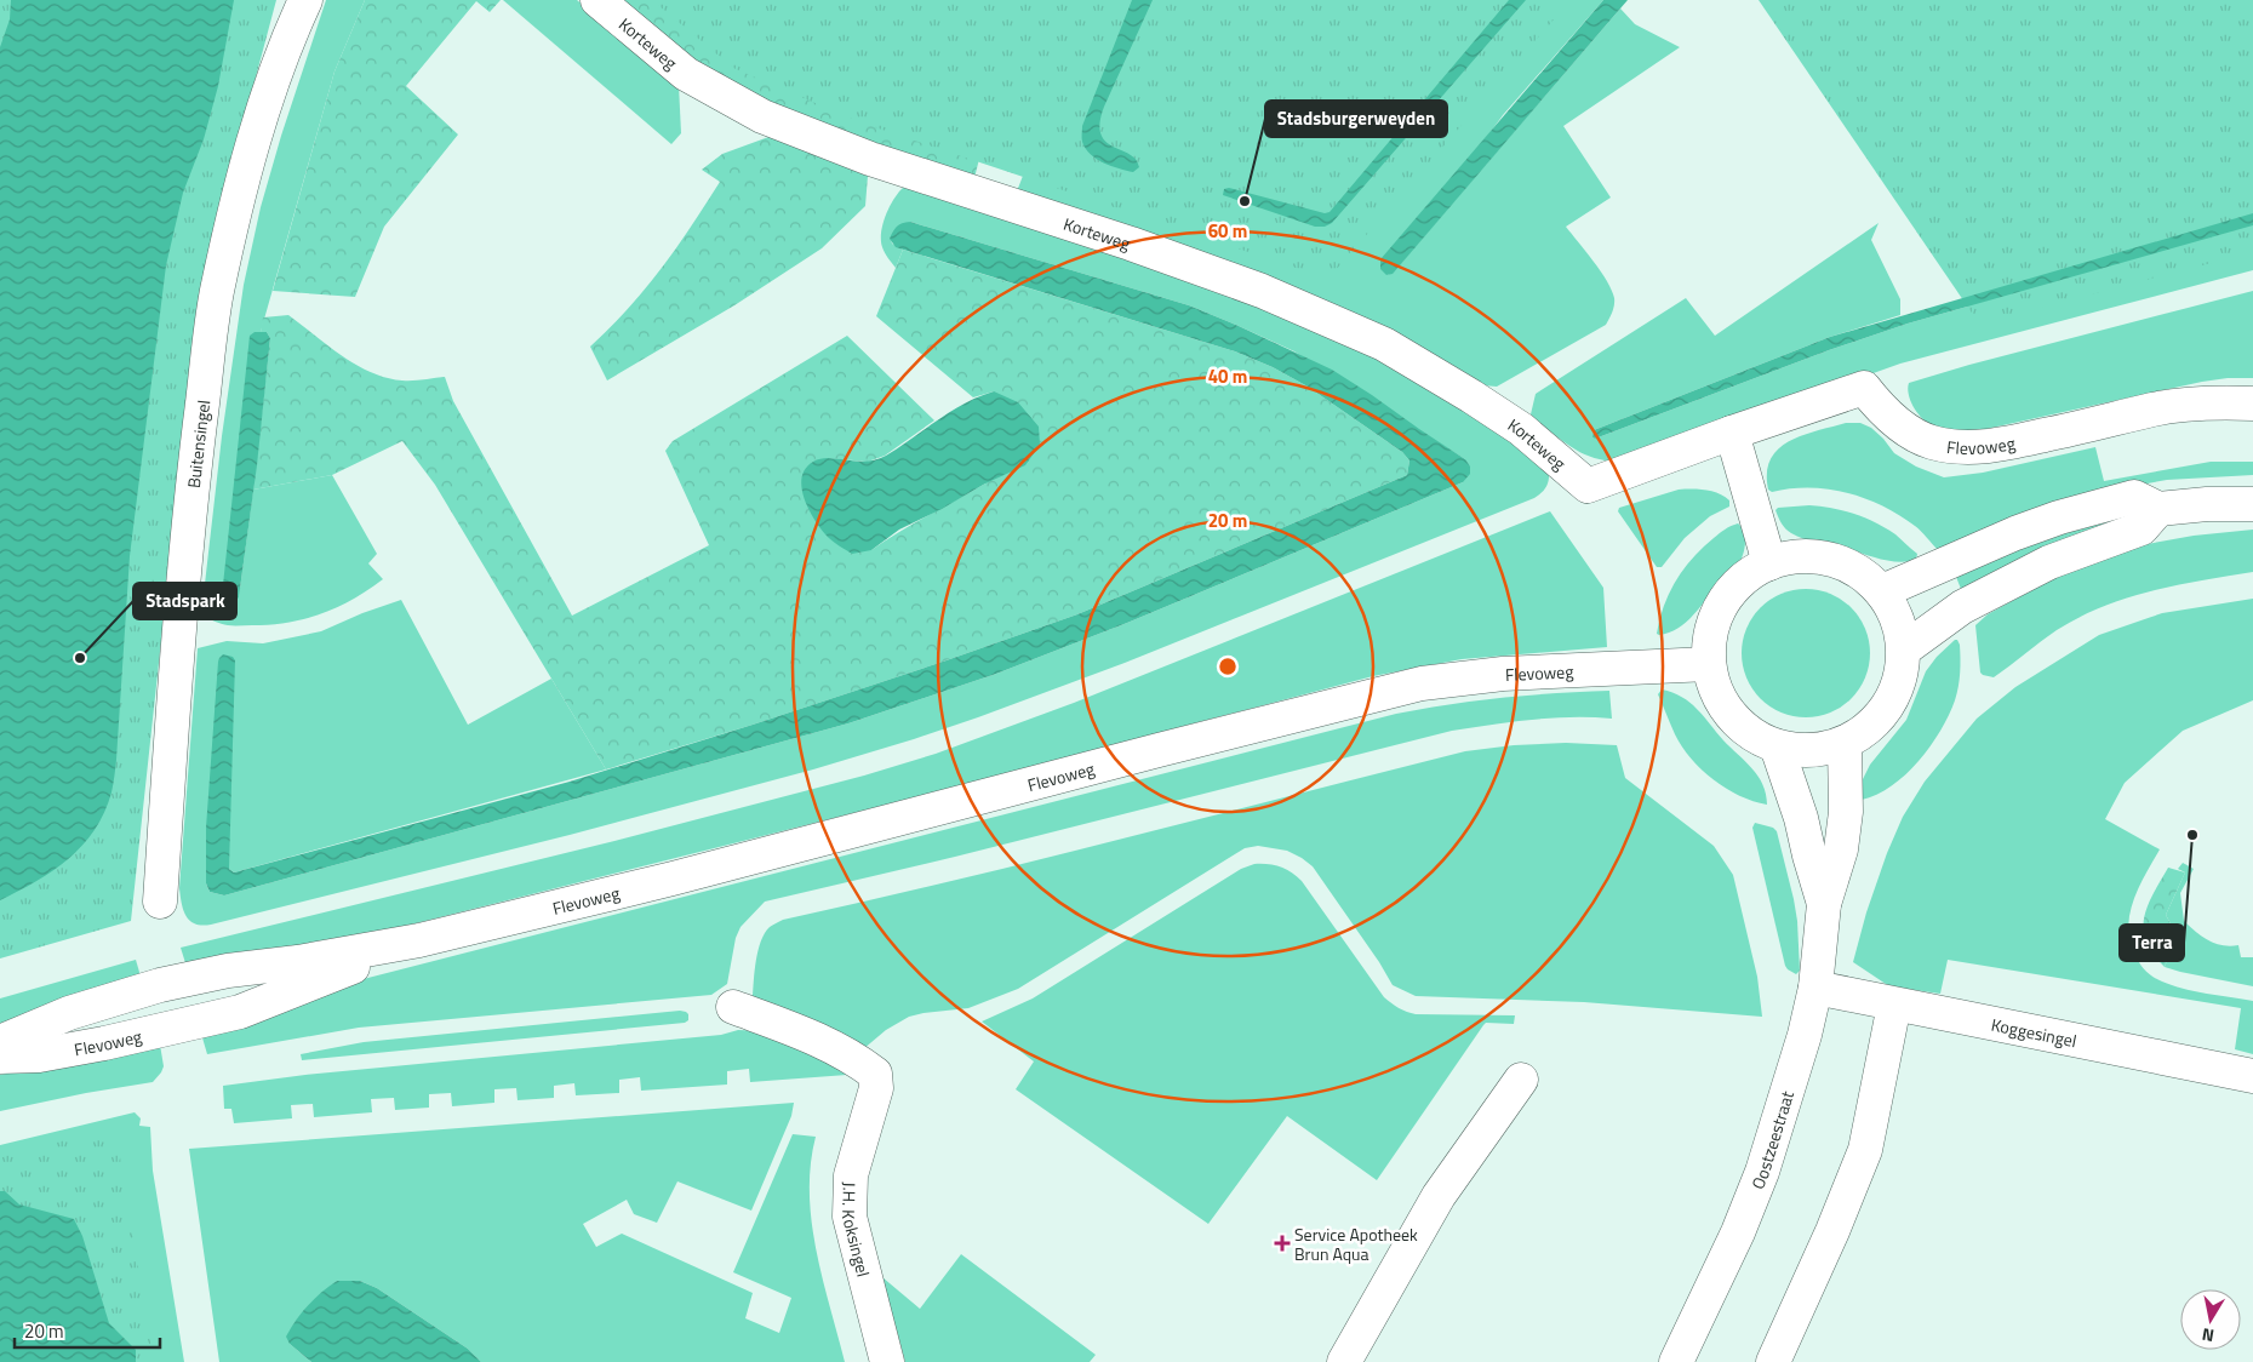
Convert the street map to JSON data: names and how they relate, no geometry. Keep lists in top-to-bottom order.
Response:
{
  "streets": {
    "street": [
      "Korteweg",
      "Flevoweg",
      "Buitensingel",
      "Koggesingel",
      "Oostzeestraat",
      "J.H. Koksingel"
    ]
  },
  "crossings": [
    ["Korteweg", "Flevoweg"],
    ["Flevoweg", "Oostzeestraat"],
    ["Koggesingel", "Oostzeestraat"]
  ],
  "places": {
    "other": ["Stadsburgerweyden", "Stadspark", "Terra"],
    "health": ["Service Apotheek Brun Aqua"]
  },
  "scale_bar": "20 m",
  "north": "bottom",
  "rings": ["60 m", "40 m", "20 m"]
}
